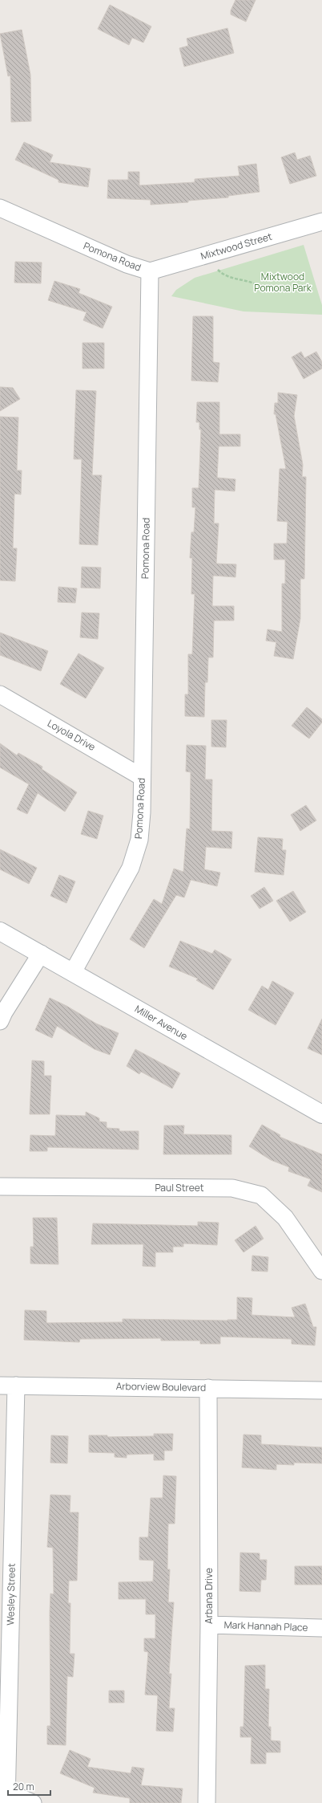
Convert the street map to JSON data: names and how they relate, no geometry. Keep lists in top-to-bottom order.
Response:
{
  "streets": {
    "main road": ["Miller Avenue"],
    "street": [
      "Mixtwood Street",
      "Pomona Road",
      "Loyola Drive",
      "Paul Street",
      "Arborview Boulevard",
      "Wesley Street",
      "Arbana Drive",
      "Mark Hannah Place"
    ]
  },
  "crossings": [
    ["Mixtwood Street", "Pomona Road"],
    ["Pomona Road", "Loyola Drive"],
    ["Pomona Road", "Miller Avenue"],
    ["Arborview Boulevard", "Wesley Street"],
    ["Arborview Boulevard", "Arbana Drive"],
    ["Arbana Drive", "Mark Hannah Place"]
  ],
  "parks": ["Mixtwood Pomona Park"],
  "scale_bar": "20 m"
}
